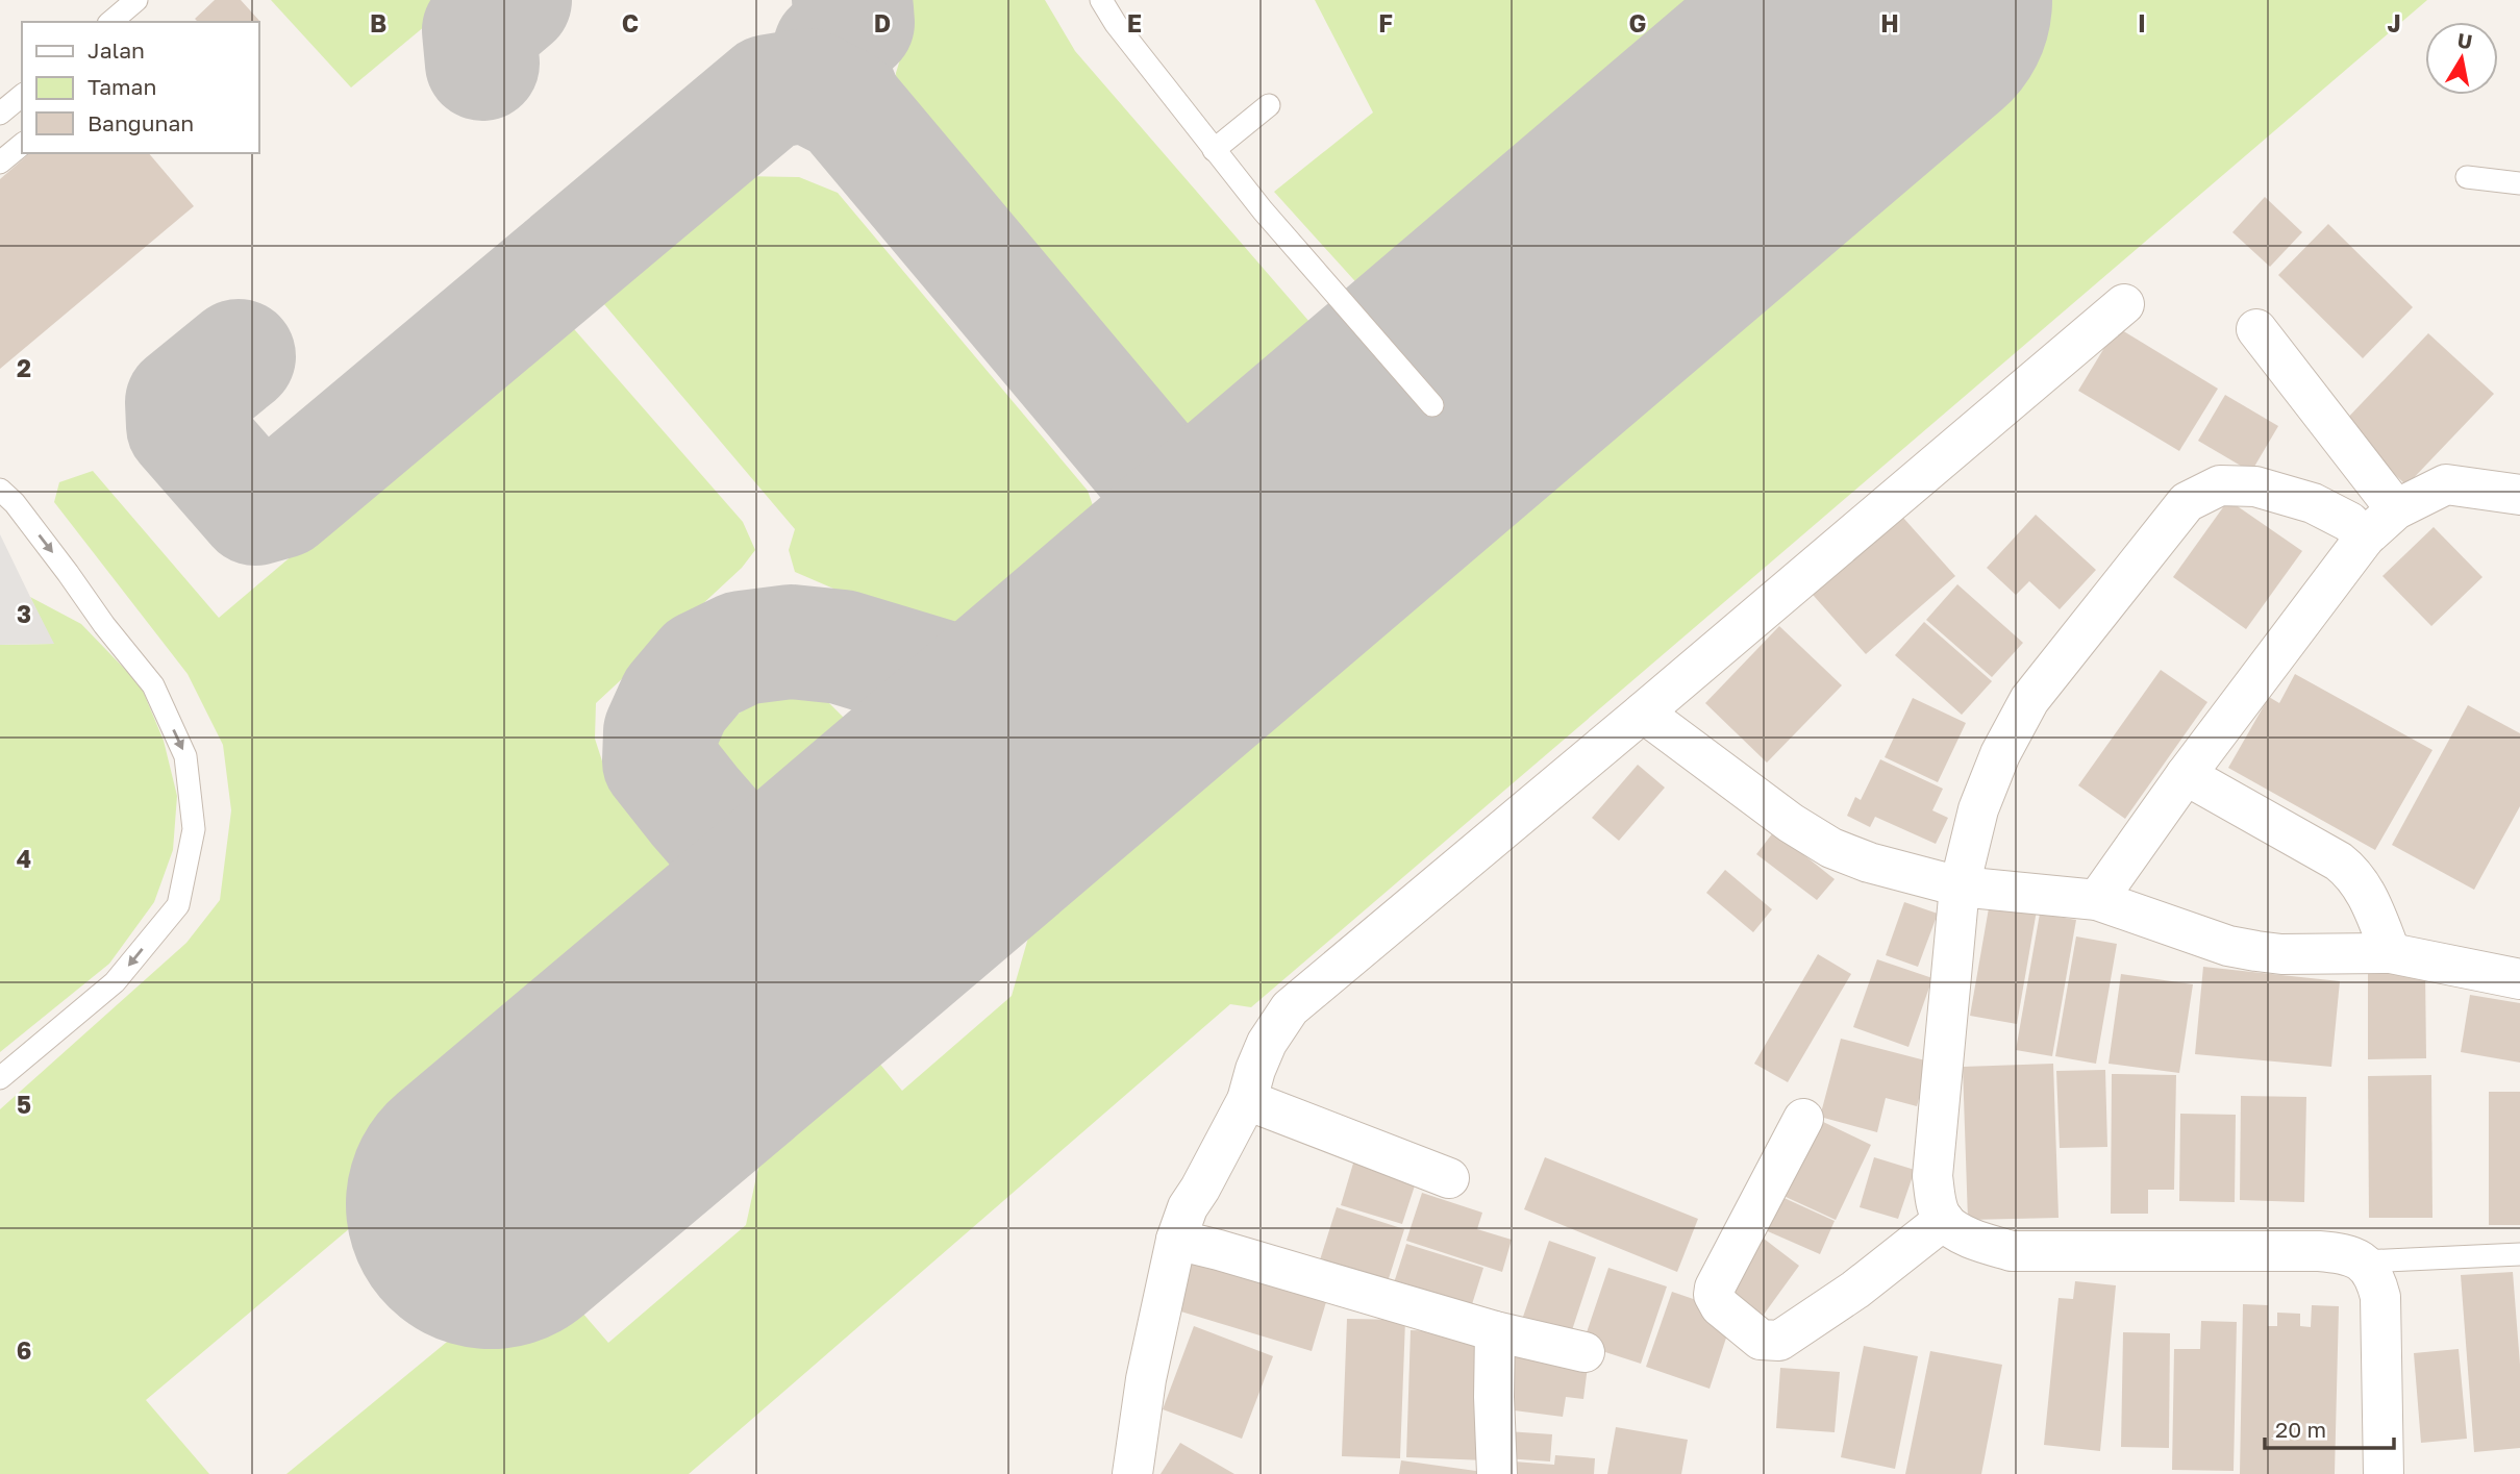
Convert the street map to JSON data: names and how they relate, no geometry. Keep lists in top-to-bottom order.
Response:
{
  "legend": ["Jalan", "Taman", "Bangunan"],
  "scale_bar": "20 m",
  "north": "top",
  "grid": {
    "columns": [
      "B",
      "C",
      "D",
      "E",
      "F",
      "G",
      "H",
      "I",
      "J"
    ],
    "rows": [
      "2",
      "3",
      "4",
      "5",
      "6"
    ]
  }
}
